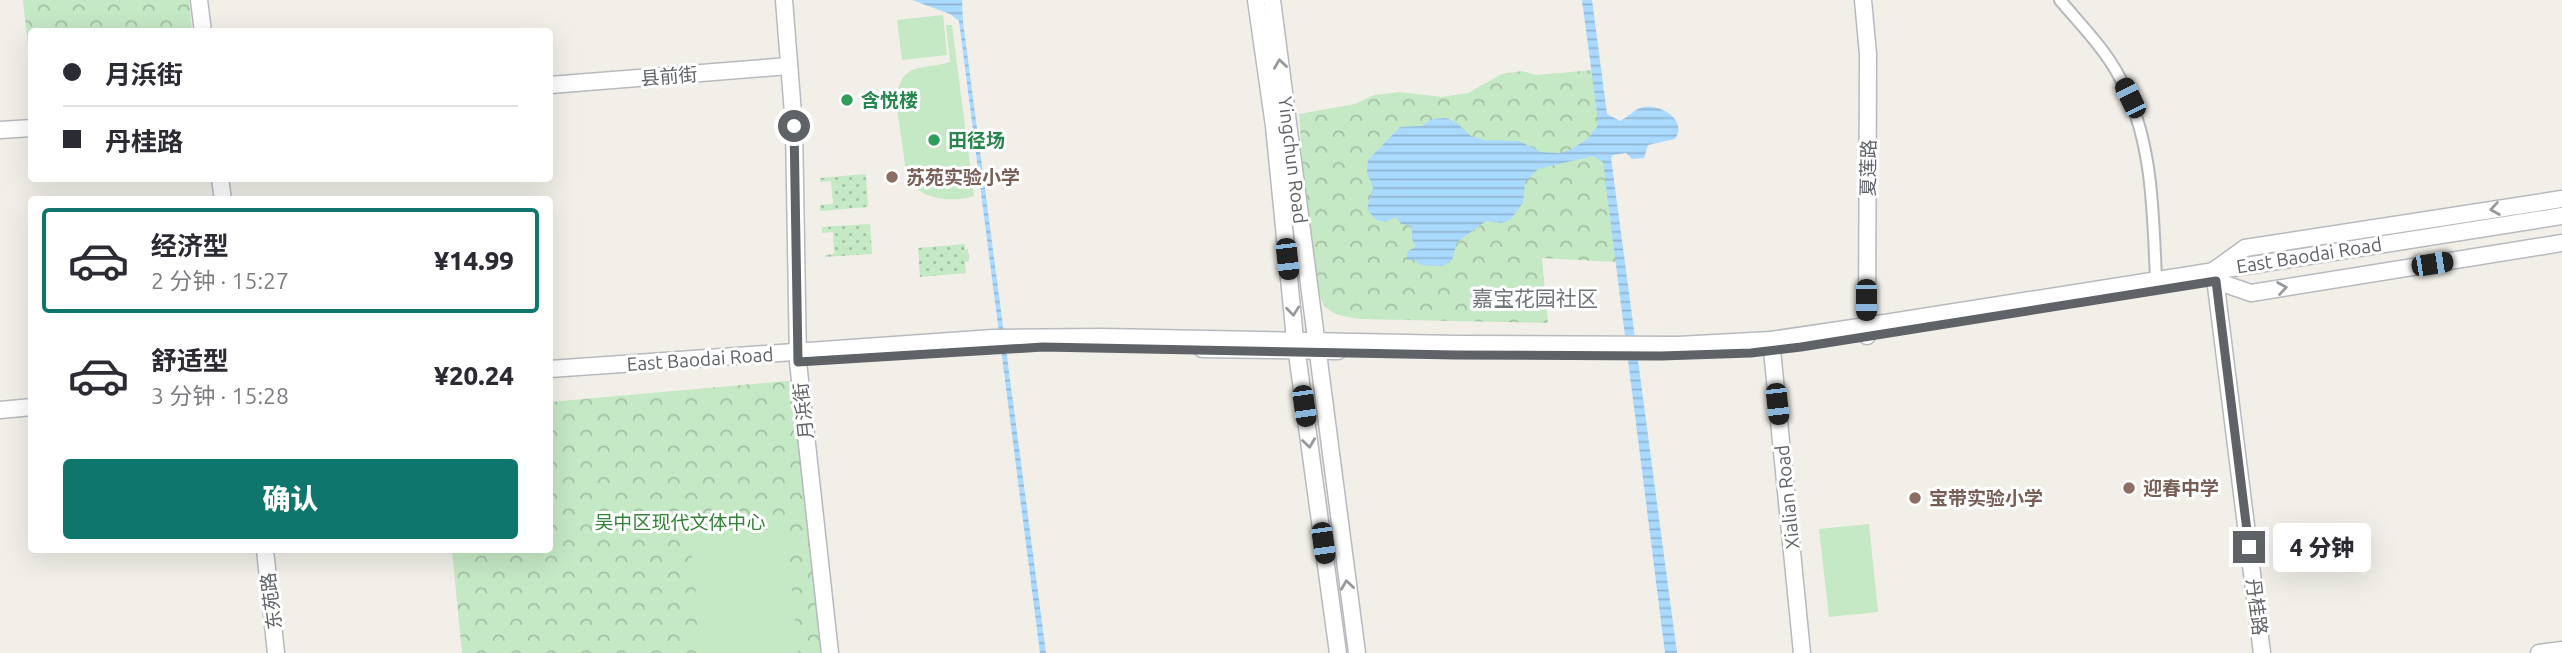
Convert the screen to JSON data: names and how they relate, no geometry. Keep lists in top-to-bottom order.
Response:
{
  "streets": {
    "main road": [
      "县前街",
      "Yingchun Road",
      "夏莲路",
      "East Baodai Road",
      "月浜街",
      "Xialian Road",
      "东苑路",
      "丹桂路"
    ]
  },
  "crossings": [
    ["县前街", "月浜街"],
    ["Yingchun Road", "East Baodai Road"],
    ["夏莲路", "East Baodai Road"],
    ["East Baodai Road", "月浜街"],
    ["East Baodai Road", "Xialian Road"],
    ["East Baodai Road", "丹桂路"]
  ],
  "districts": ["嘉宝花园社区"],
  "parks": ["吴中区现代文体中心"],
  "places": [
    "含悦楼",
    "田径场",
    "苏苑实验小学",
    "迎春中学",
    "宝带实验小学"
  ],
  "page": {
    "banner": ["月浜街", "丹桂路"],
    "list": [
      {
        "name": "经济型",
        "note": "2 分钟 · 15:27",
        "value": "¥14.99"
      },
      {
        "name": "舒适型",
        "note": "3 分钟 · 15:28",
        "value": "¥20.24"
      }
    ],
    "buttons": "确认",
    "bubble": "4 分钟"
  }
}
